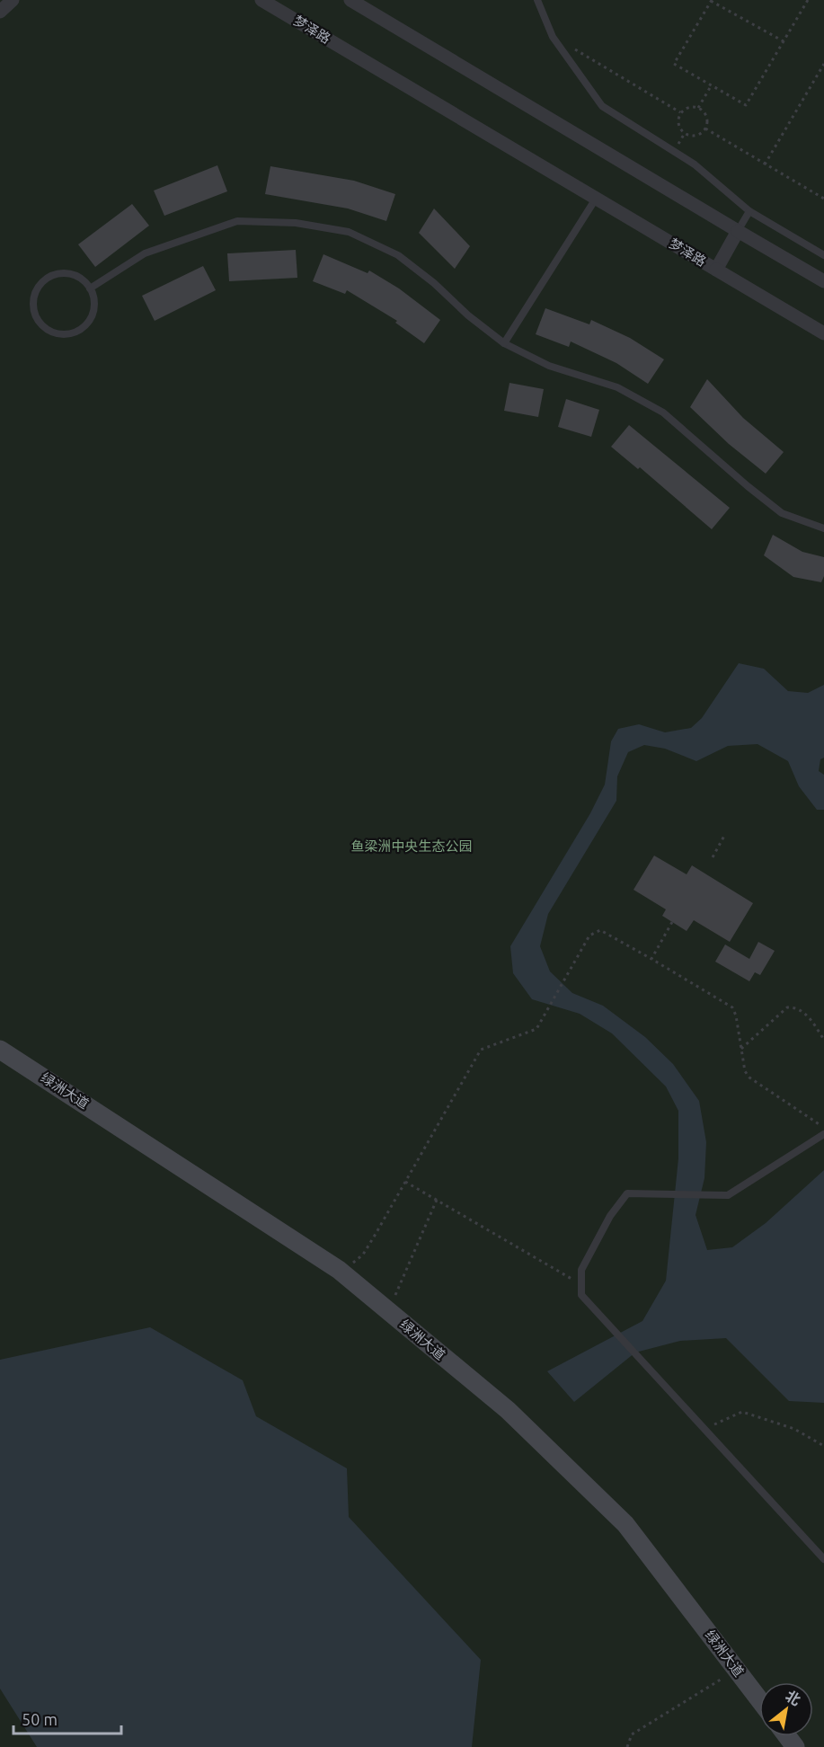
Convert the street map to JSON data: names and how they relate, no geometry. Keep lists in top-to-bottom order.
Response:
{
  "streets": {
    "main road": ["绿洲大道"],
    "street": ["梦泽路"]
  },
  "parks": ["鱼梁洲中央生态公园"],
  "scale_bar": "50 m",
  "north": "top right"
}
